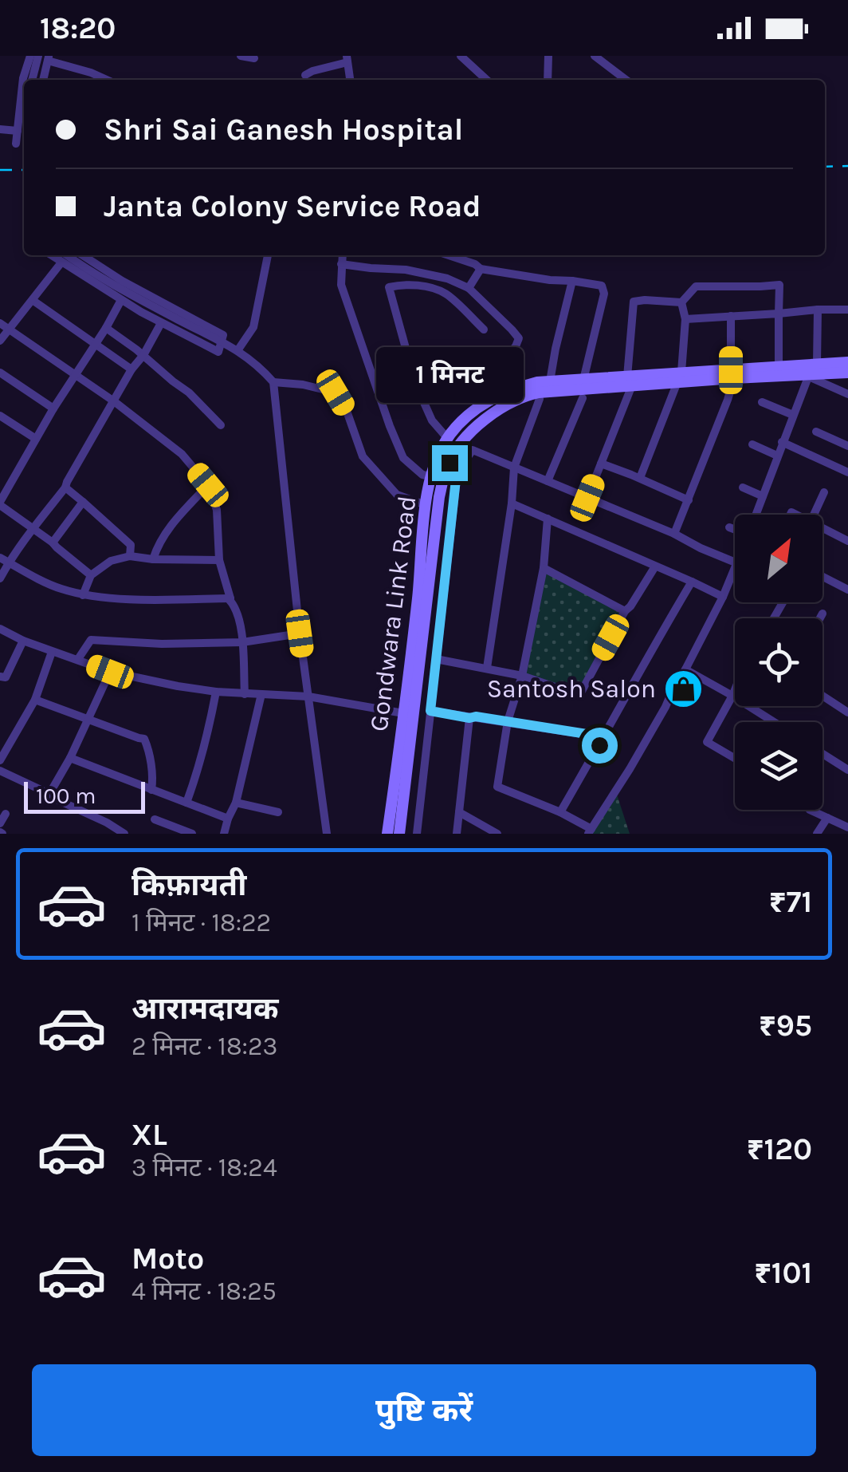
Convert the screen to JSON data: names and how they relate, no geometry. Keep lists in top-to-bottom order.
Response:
{
  "streets": {
    "street": ["Gondwara Link Road"]
  },
  "places": {
    "shop": ["Santosh Salon"]
  },
  "scale_bar": "100 m",
  "north": "top right",
  "page": {
    "status": "18:20",
    "banner": ["Shri Sai Ganesh Hospital", "Janta Colony Service Road"],
    "bubble": "1 मिनट",
    "scale": "100 m",
    "list": [
      {
        "name": "किफ़ायती",
        "note": "1 मिनट · 18:22",
        "value": "₹71"
      },
      {
        "name": "आरामदायक",
        "note": "2 मिनट · 18:23",
        "value": "₹95"
      },
      {
        "name": "XL",
        "note": "3 मिनट · 18:24",
        "value": "₹120"
      },
      {
        "name": "Moto",
        "note": "4 मिनट · 18:25",
        "value": "₹101"
      }
    ],
    "buttons": "पुष्टि करें"
  }
}
